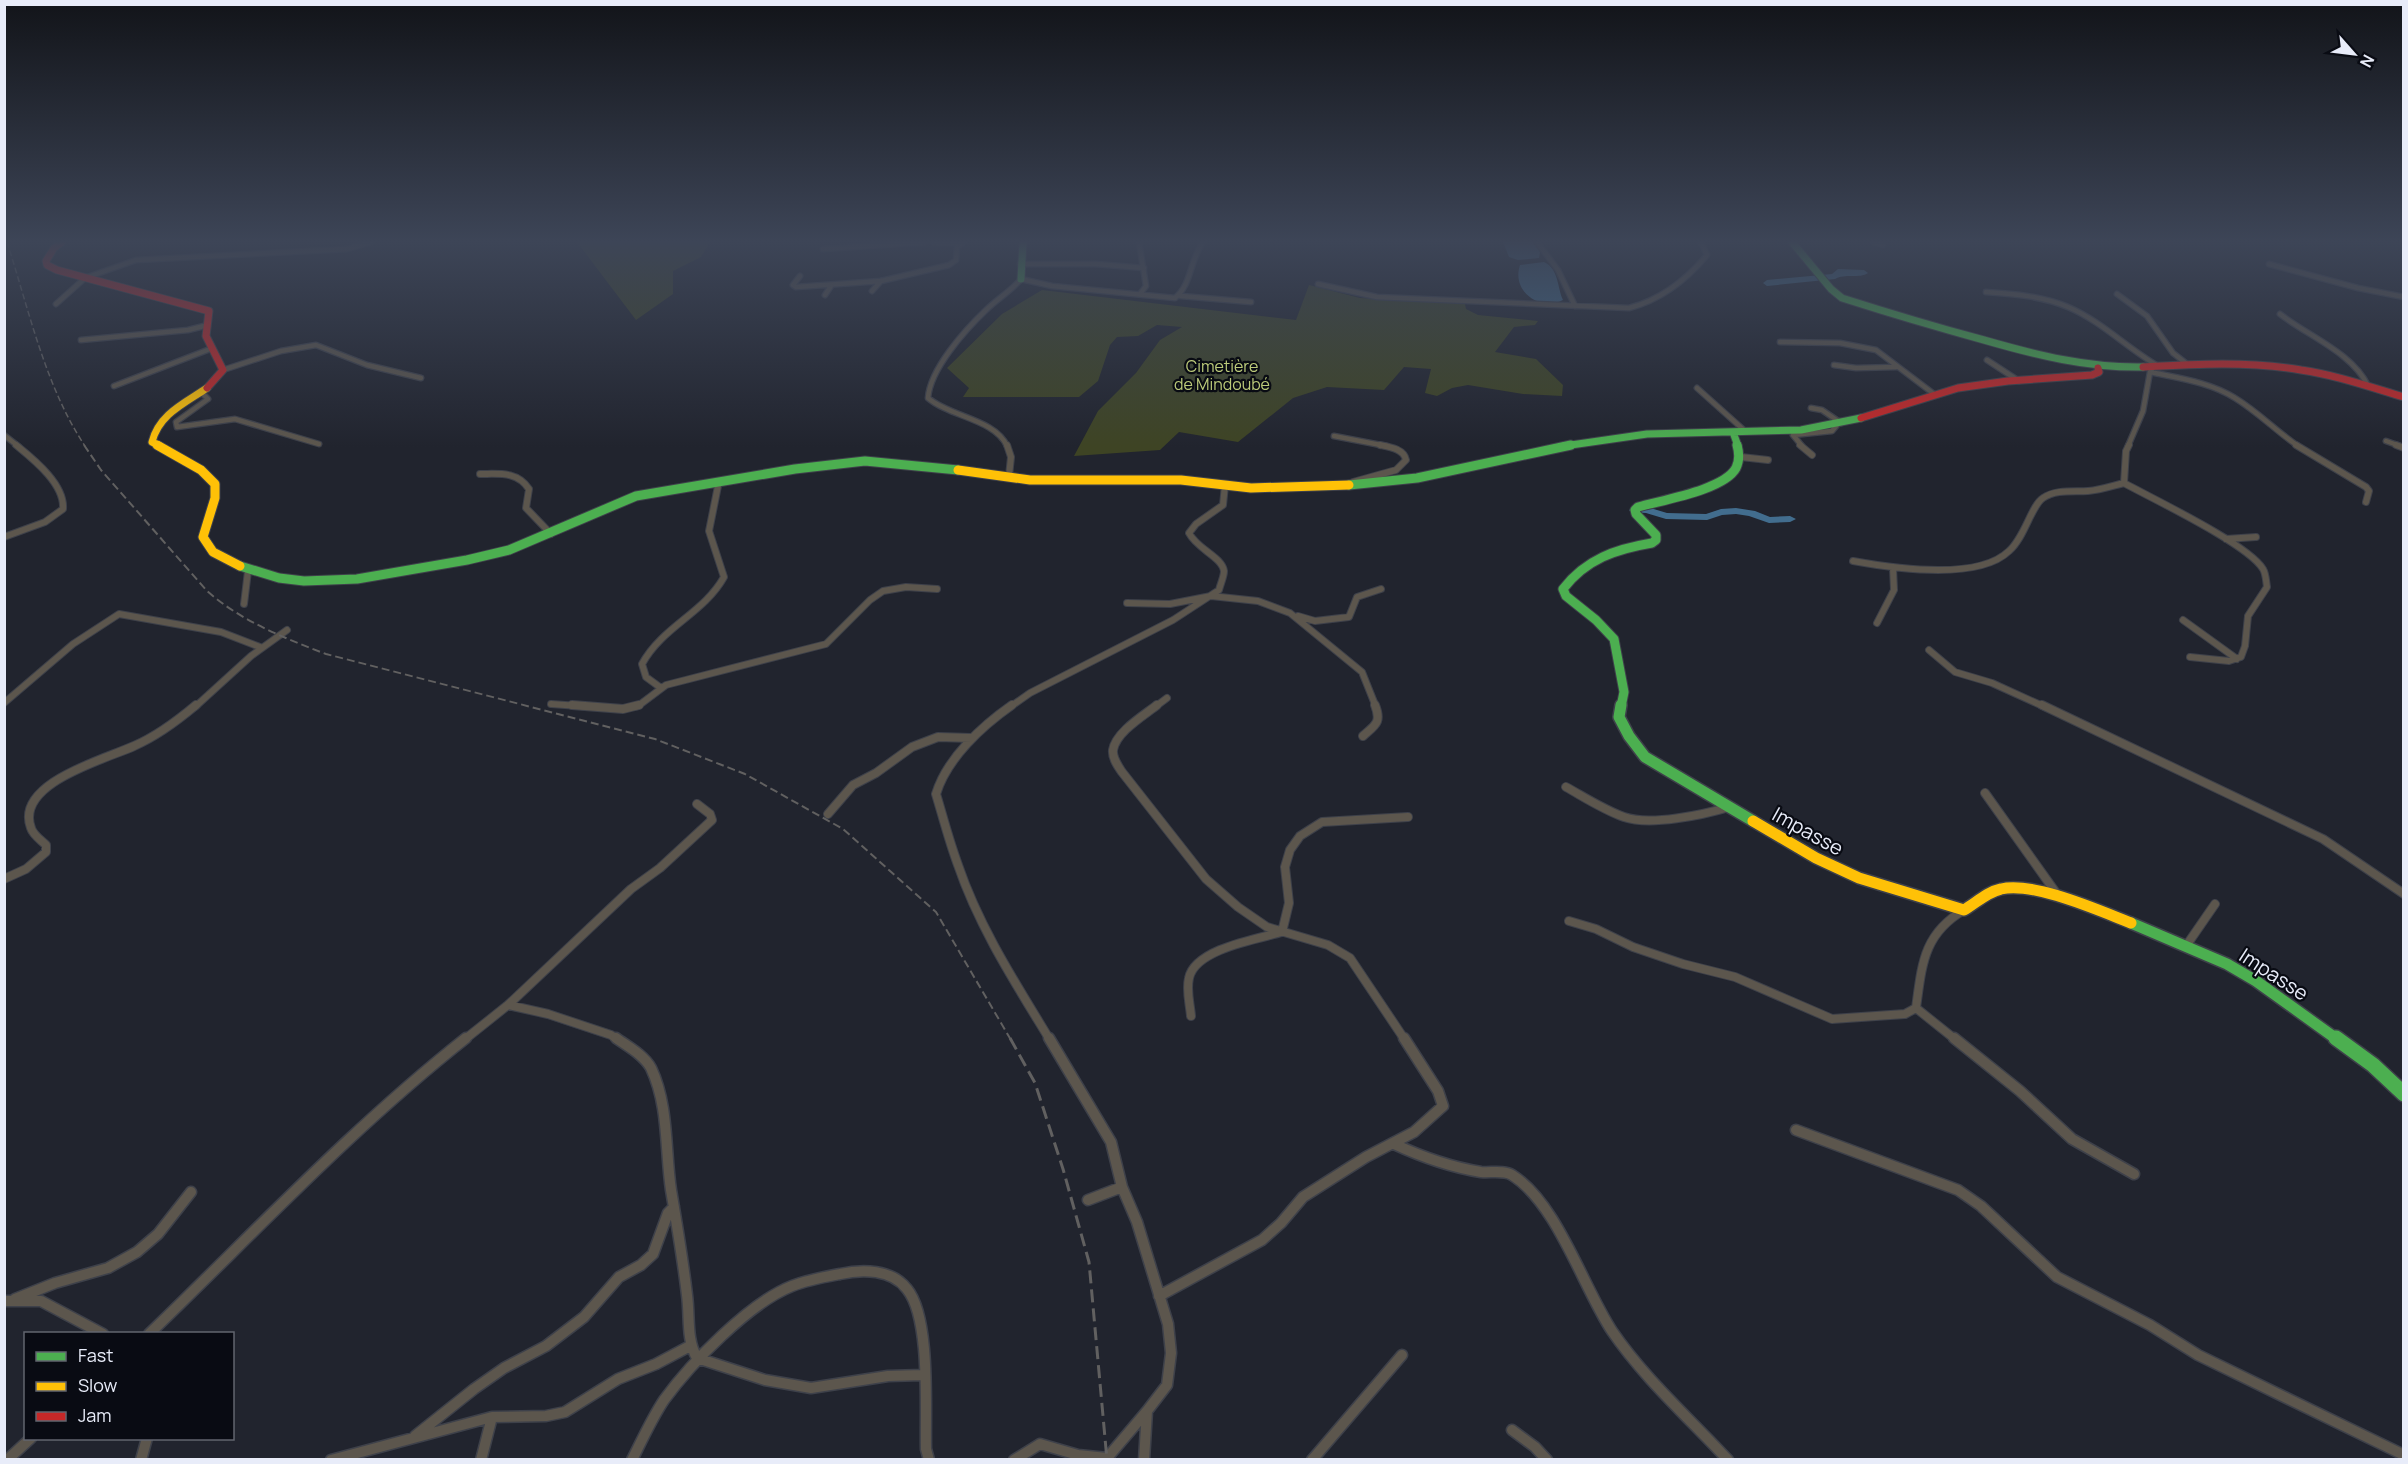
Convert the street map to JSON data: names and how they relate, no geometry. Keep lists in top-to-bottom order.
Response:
{
  "streets": {
    "street": ["Impasse"]
  },
  "parks": ["Cimetière de Mindoubé"],
  "legend": ["Fast", "Slow", "Jam"],
  "north": "bottom right"
}
